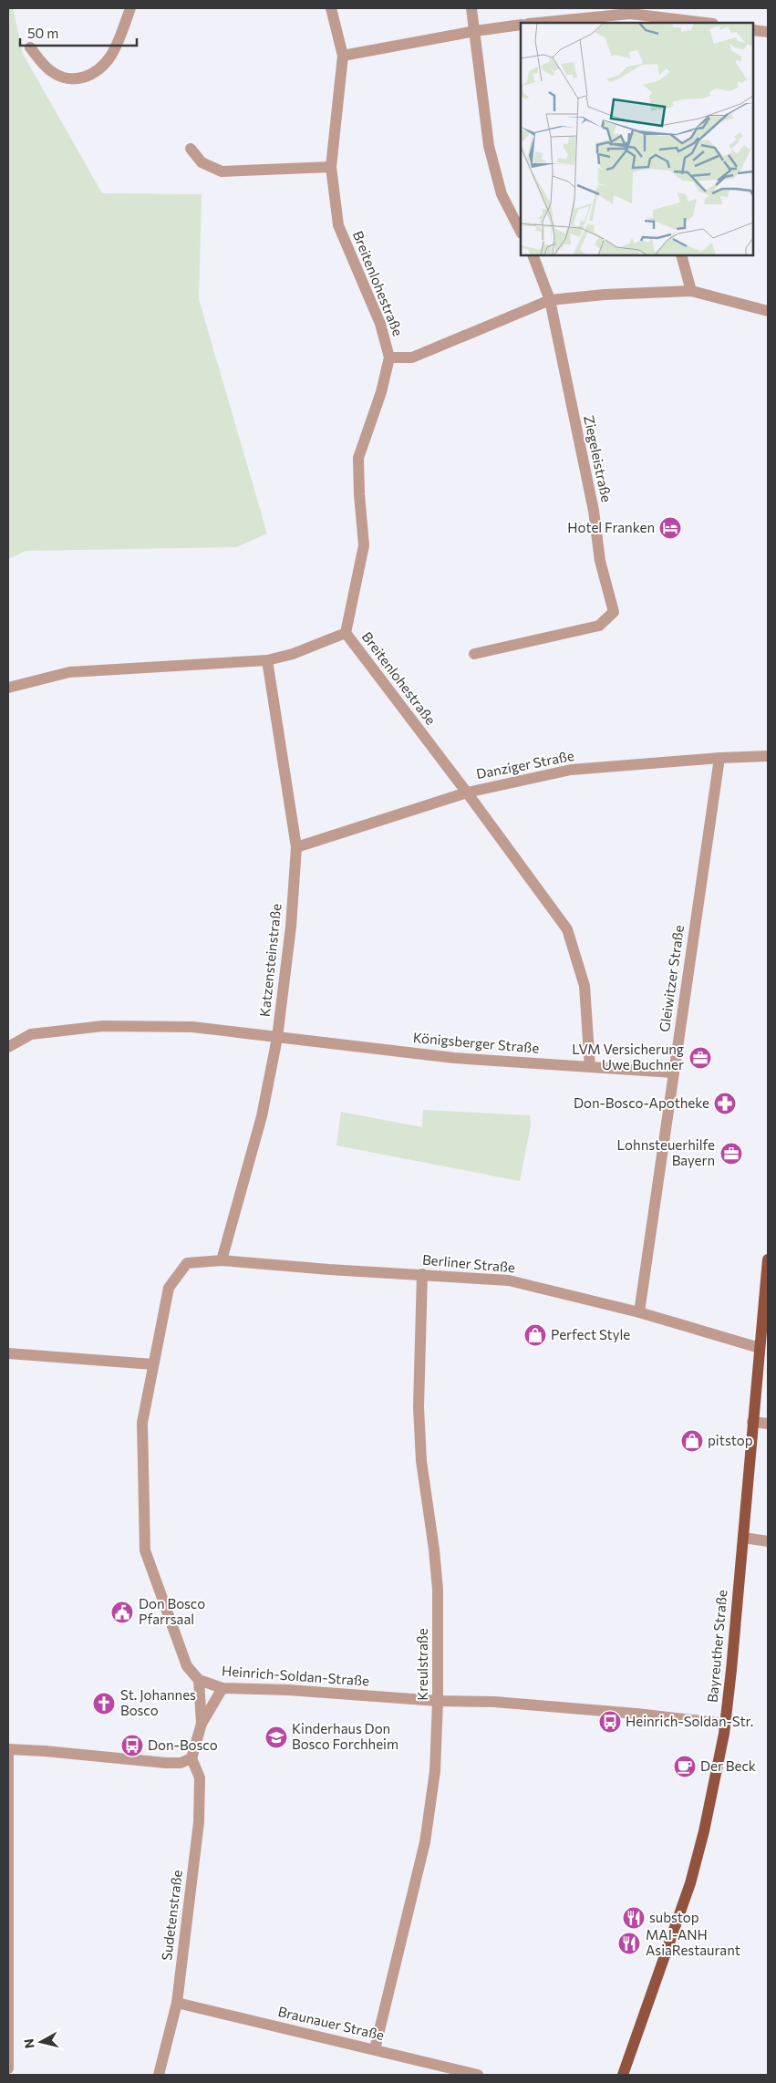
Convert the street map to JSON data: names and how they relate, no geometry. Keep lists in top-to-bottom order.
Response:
{
  "streets": {
    "main road": ["Bayreuther Straße"],
    "street": [
      "Breitenlohestraße",
      "Ziegeleistraße",
      "Danziger Straße",
      "Katzensteinstraße",
      "Gleiwitzer Straße",
      "Königsberger Straße",
      "Berliner Straße",
      "Kreulstraße",
      "Heinrich-Soldan-Straße",
      "Sudetenstraße",
      "Braunauer Straße"
    ]
  },
  "crossings": [
    ["Breitenlohestraße", "Danziger Straße"],
    ["Breitenlohestraße", "Königsberger Straße"],
    ["Danziger Straße", "Katzensteinstraße"],
    ["Danziger Straße", "Gleiwitzer Straße"],
    ["Katzensteinstraße", "Königsberger Straße"],
    ["Katzensteinstraße", "Berliner Straße"],
    ["Gleiwitzer Straße", "Königsberger Straße"],
    ["Gleiwitzer Straße", "Berliner Straße"],
    ["Berliner Straße", "Bayreuther Straße"],
    ["Berliner Straße", "Kreulstraße"],
    ["Bayreuther Straße", "Heinrich-Soldan-Straße"],
    ["Kreulstraße", "Heinrich-Soldan-Straße"],
    ["Kreulstraße", "Braunauer Straße"],
    ["Sudetenstraße", "Braunauer Straße"]
  ],
  "places": {
    "hotel": ["Hotel Franken"],
    "office": ["LVM Versicherung Uwe Buchner", "Lohnsteuerhilfe Bayern"],
    "pharmacy": ["Don-Bosco-Apotheke"],
    "shop": ["Perfect Style", "pitstop"],
    "public building": ["Don Bosco Pfarrsaal"],
    "church": ["St. Johannes Bosco"],
    "bus stop": ["Heinrich-Soldan-Str.", "Don-Bosco"],
    "school or university": ["Kinderhaus Don Bosco Forchheim"],
    "cafe": ["Der Beck"],
    "restaurant": ["substop", "MAI-ANH AsiaRestaurant"]
  },
  "scale_bar": "50 m",
  "north": "left"
}
